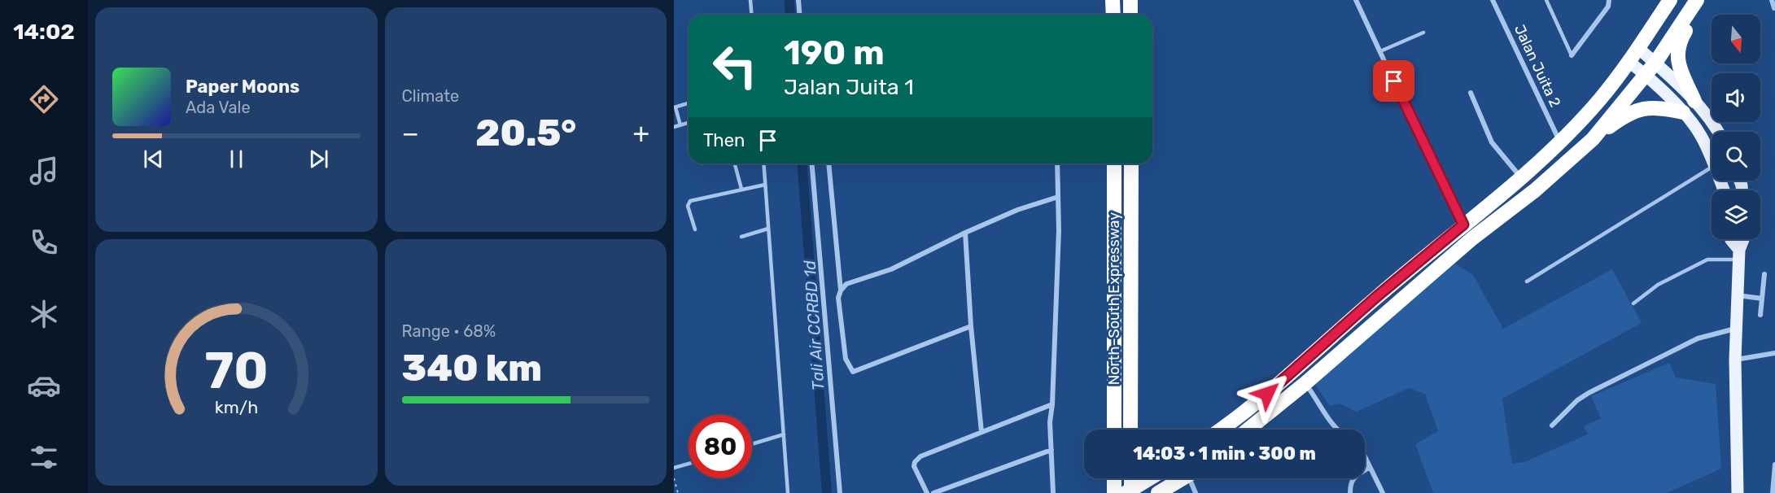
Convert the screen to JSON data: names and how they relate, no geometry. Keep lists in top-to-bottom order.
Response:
{
  "streets": {
    "highway": ["North–South Expressway"],
    "street": ["Jalan Juita 2"]
  },
  "water": ["Tali Air CCRBD 1d"],
  "north": "bottom",
  "page": {
    "tabs": "14:02",
    "tile": [
      "Climate",
      ["Range · 68%", "340 km"]
    ],
    "turn": ["190 m", "Jalan Juita 1"],
    "song": ["Paper Moons", "Ada Vale"],
    "heat": ["−", "20.5°", "+"],
    "then": "Then",
    "limit": "80",
    "trip": "14:03 · 1 min · 300 m",
    "gauge": ["70", "km/h"]
  }
}
